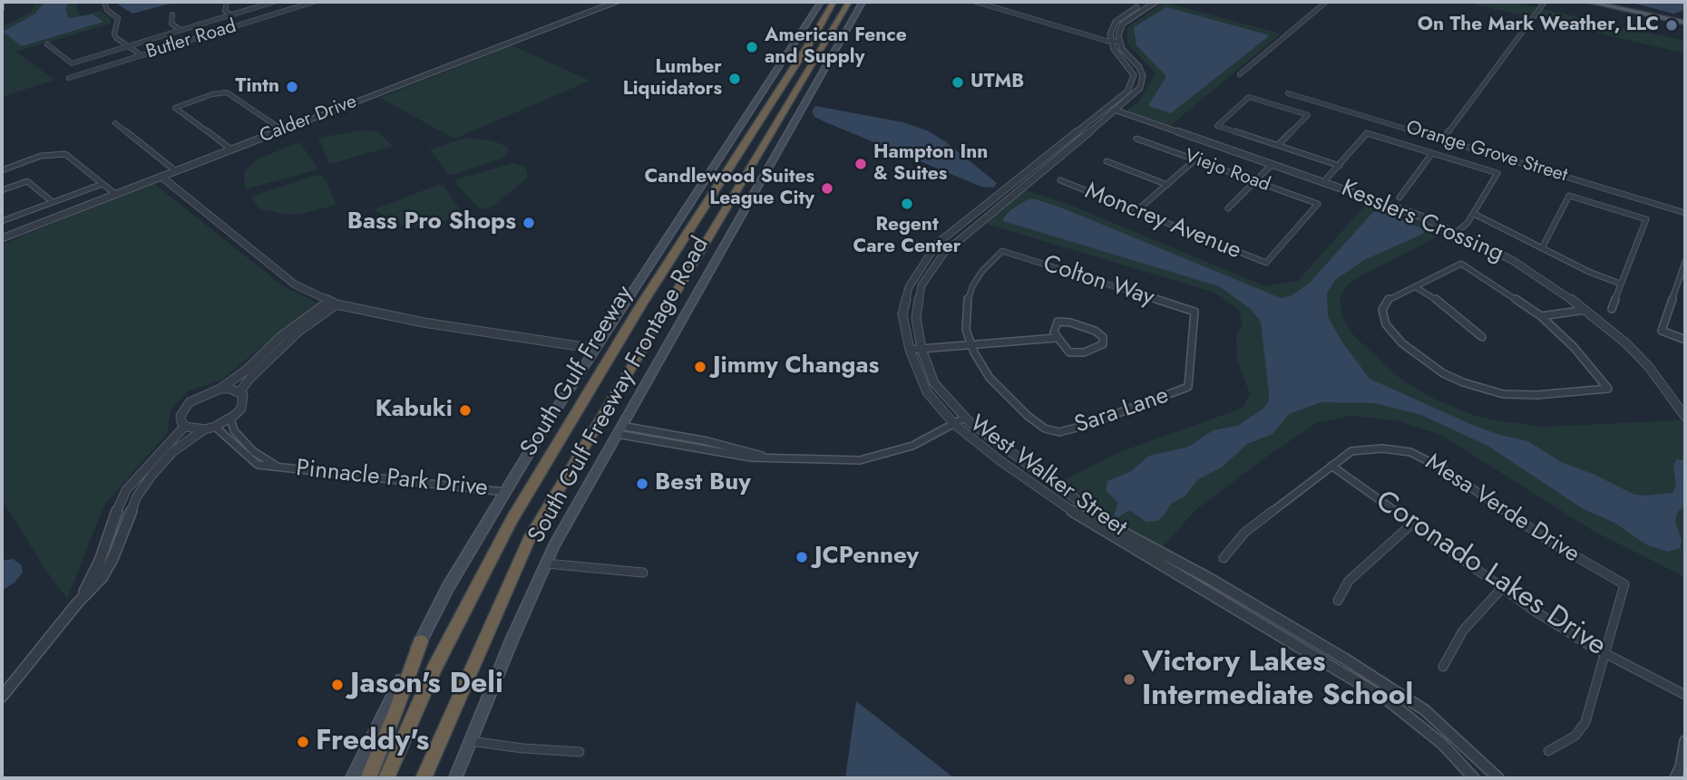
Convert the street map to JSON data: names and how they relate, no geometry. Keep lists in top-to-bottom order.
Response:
{
  "streets": {
    "highway": ["South Gulf Freeway"],
    "main road": ["South Gulf Freeway Frontage Road"],
    "street": [
      "Butler Road",
      "Calder Drive",
      "Orange Grove Street",
      "Viejo Road",
      "Moncrey Avenue",
      "Kesslers Crossing",
      "Colton Way",
      "Sara Lane",
      "West Walker Street",
      "Pinnacle Park Drive",
      "Mesa Verde Drive",
      "Coronado Lakes Drive"
    ]
  },
  "crossings": [
    ["Viejo Road", "Moncrey Avenue"],
    ["Kesslers Crossing", "West Walker Street"],
    ["Colton Way", "Sara Lane"],
    ["South Gulf Freeway Frontage Road", "Pinnacle Park Drive"],
    ["Mesa Verde Drive", "Coronado Lakes Drive"]
  ],
  "places": [
    "On The Mark Weather, LLC",
    "American Fence and Supply",
    "Lumber Liquidators",
    "UTMB",
    "Tintn",
    "Hampton Inn & Suites",
    "Candlewood Suites League City",
    "Regent Care Center",
    "Bass Pro Shops",
    "Jimmy Changas",
    "Kabuki",
    "Best Buy",
    "JCPenney",
    "Victory Lakes Intermediate School",
    "Jason's Deli",
    "Freddy's"
  ]
}
